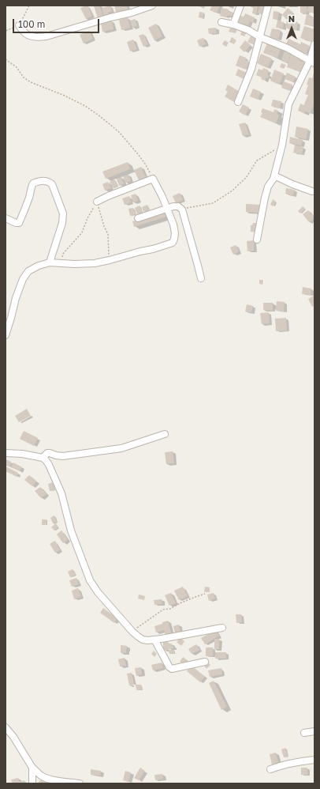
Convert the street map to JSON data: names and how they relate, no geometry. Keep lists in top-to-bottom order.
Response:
{
  "scale_bar": "100 m",
  "north": "top"
}
